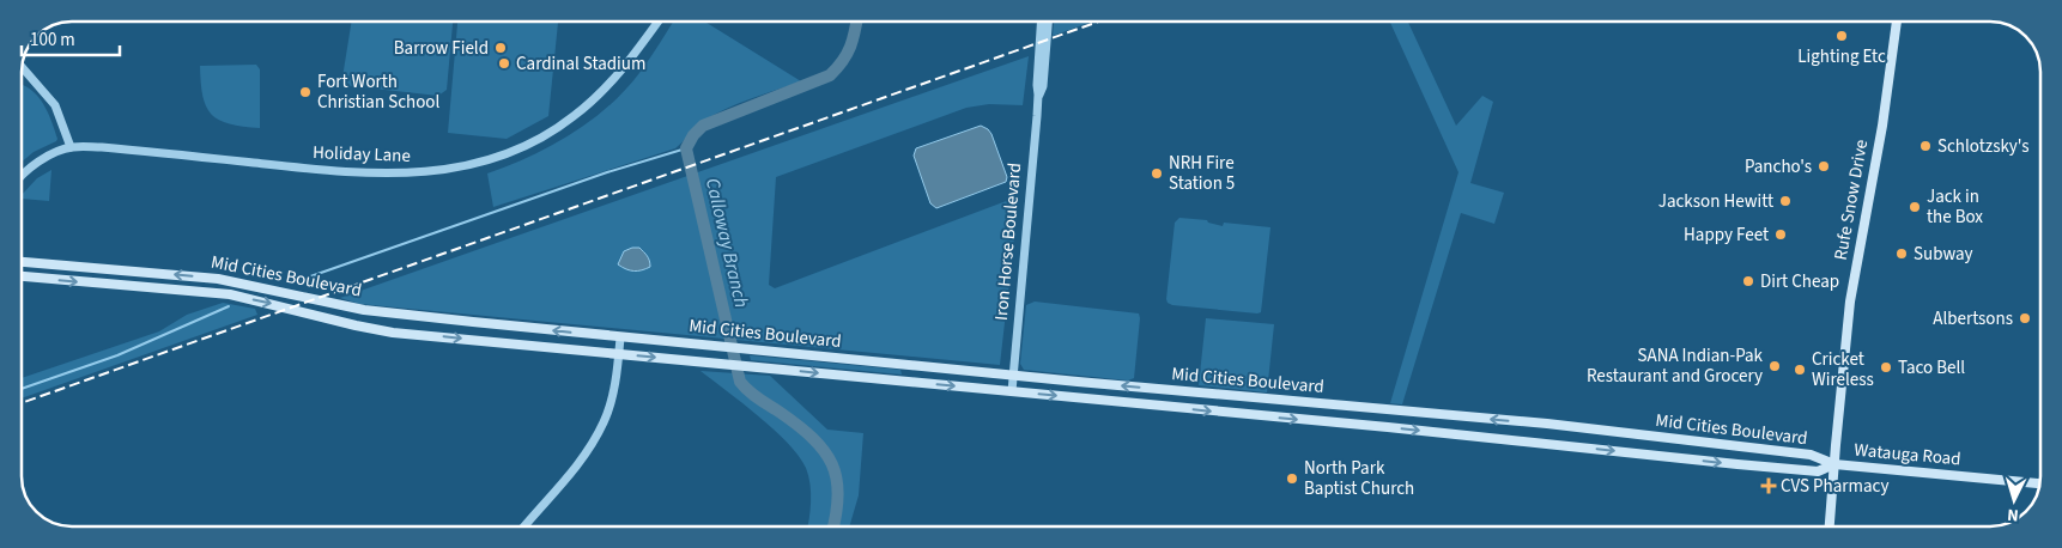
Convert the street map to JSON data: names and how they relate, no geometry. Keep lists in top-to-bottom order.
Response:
{
  "streets": {
    "main road": ["Rufe Snow Drive", "Mid Cities Boulevard", "Watauga Road"],
    "street": ["Holiday Lane", "Iron Horse Boulevard"]
  },
  "crossings": [
    ["Rufe Snow Drive", "Mid Cities Boulevard"],
    ["Rufe Snow Drive", "Watauga Road"],
    ["Iron Horse Boulevard", "Mid Cities Boulevard"],
    ["Mid Cities Boulevard", "Watauga Road"]
  ],
  "water": ["Calloway Branch"],
  "places": {
    "other": [
      "Lighting Etc",
      "Barrow Field",
      "Cardinal Stadium",
      "Fort Worth Christian School",
      "Schlotzsky's",
      "Pancho's",
      "NRH Fire Station 5",
      "Jackson Hewitt",
      "Jack in the Box",
      "Happy Feet",
      "Subway",
      "Dirt Cheap",
      "Albertsons",
      "SANA Indian-Pak Restaurant and Grocery",
      "Taco Bell",
      "Cricket Wireless",
      "North Park Baptist Church"
    ],
    "health": ["CVS Pharmacy"]
  },
  "scale_bar": "100 m",
  "north": "bottom"
}
